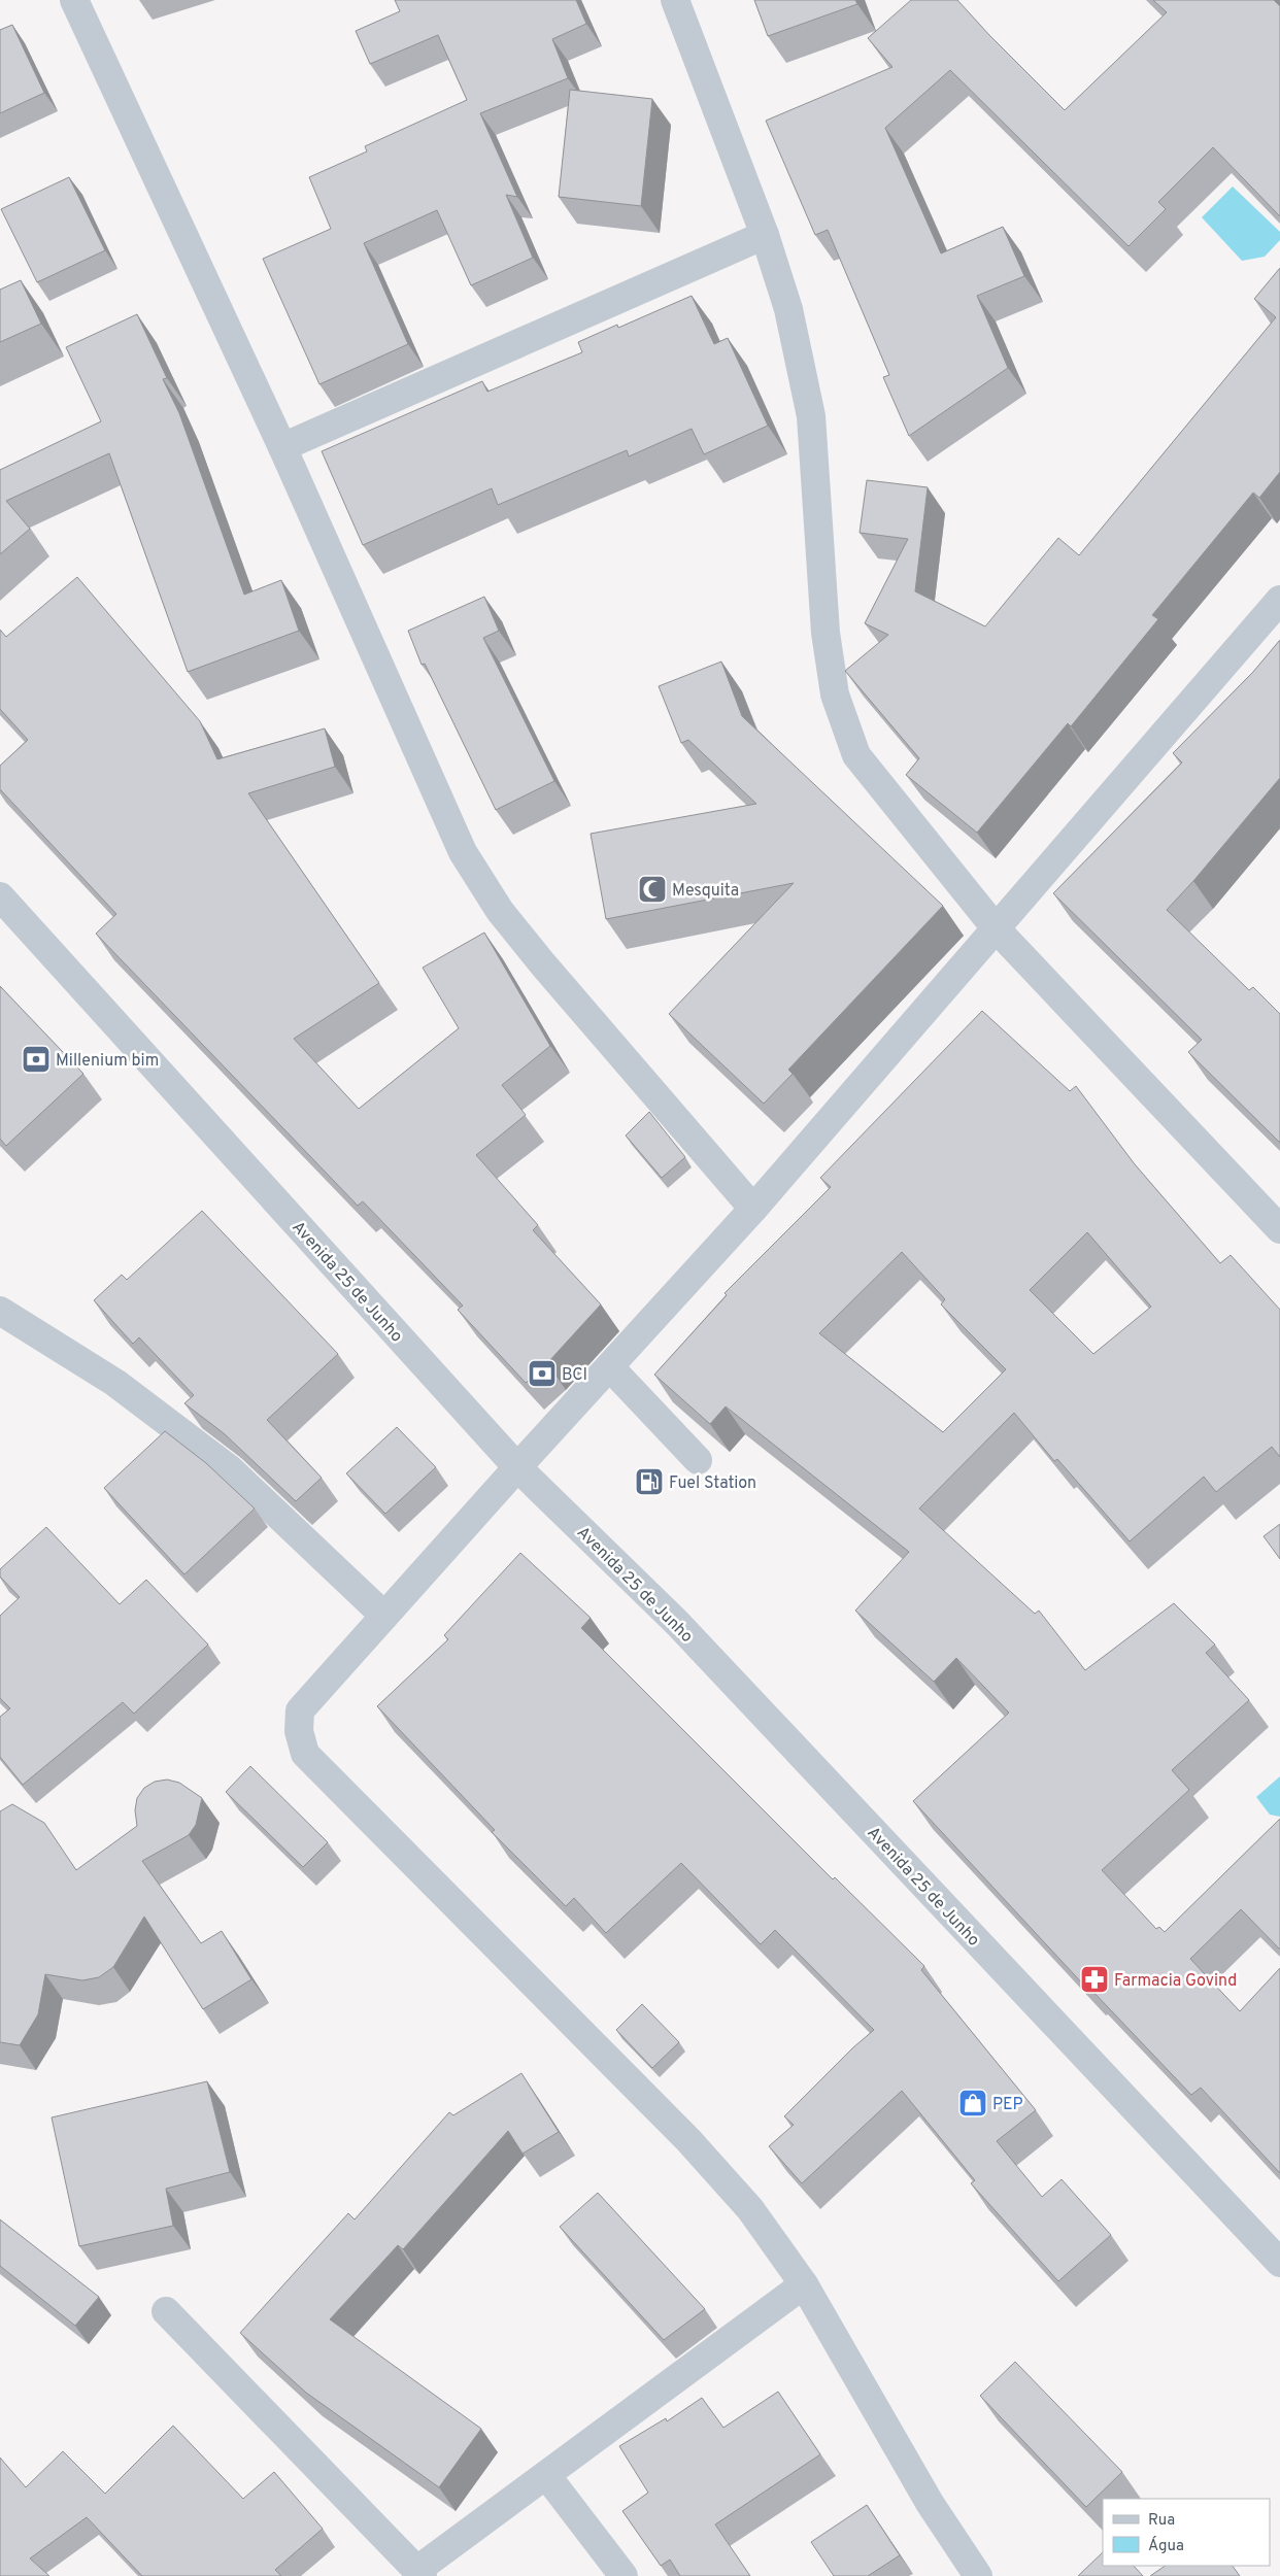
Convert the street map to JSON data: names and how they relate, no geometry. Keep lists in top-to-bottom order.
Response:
{
  "streets": {
    "street": ["Avenida 25 de Junho"]
  },
  "places": {
    "mosque": ["Mesquita"],
    "bank": ["Millenium bim", "BCI"],
    "fuel station": ["Fuel Station"],
    "pharmacy": ["Farmacia Govind"],
    "shop": ["PEP"]
  },
  "legend": ["Rua", "Água"]
}
